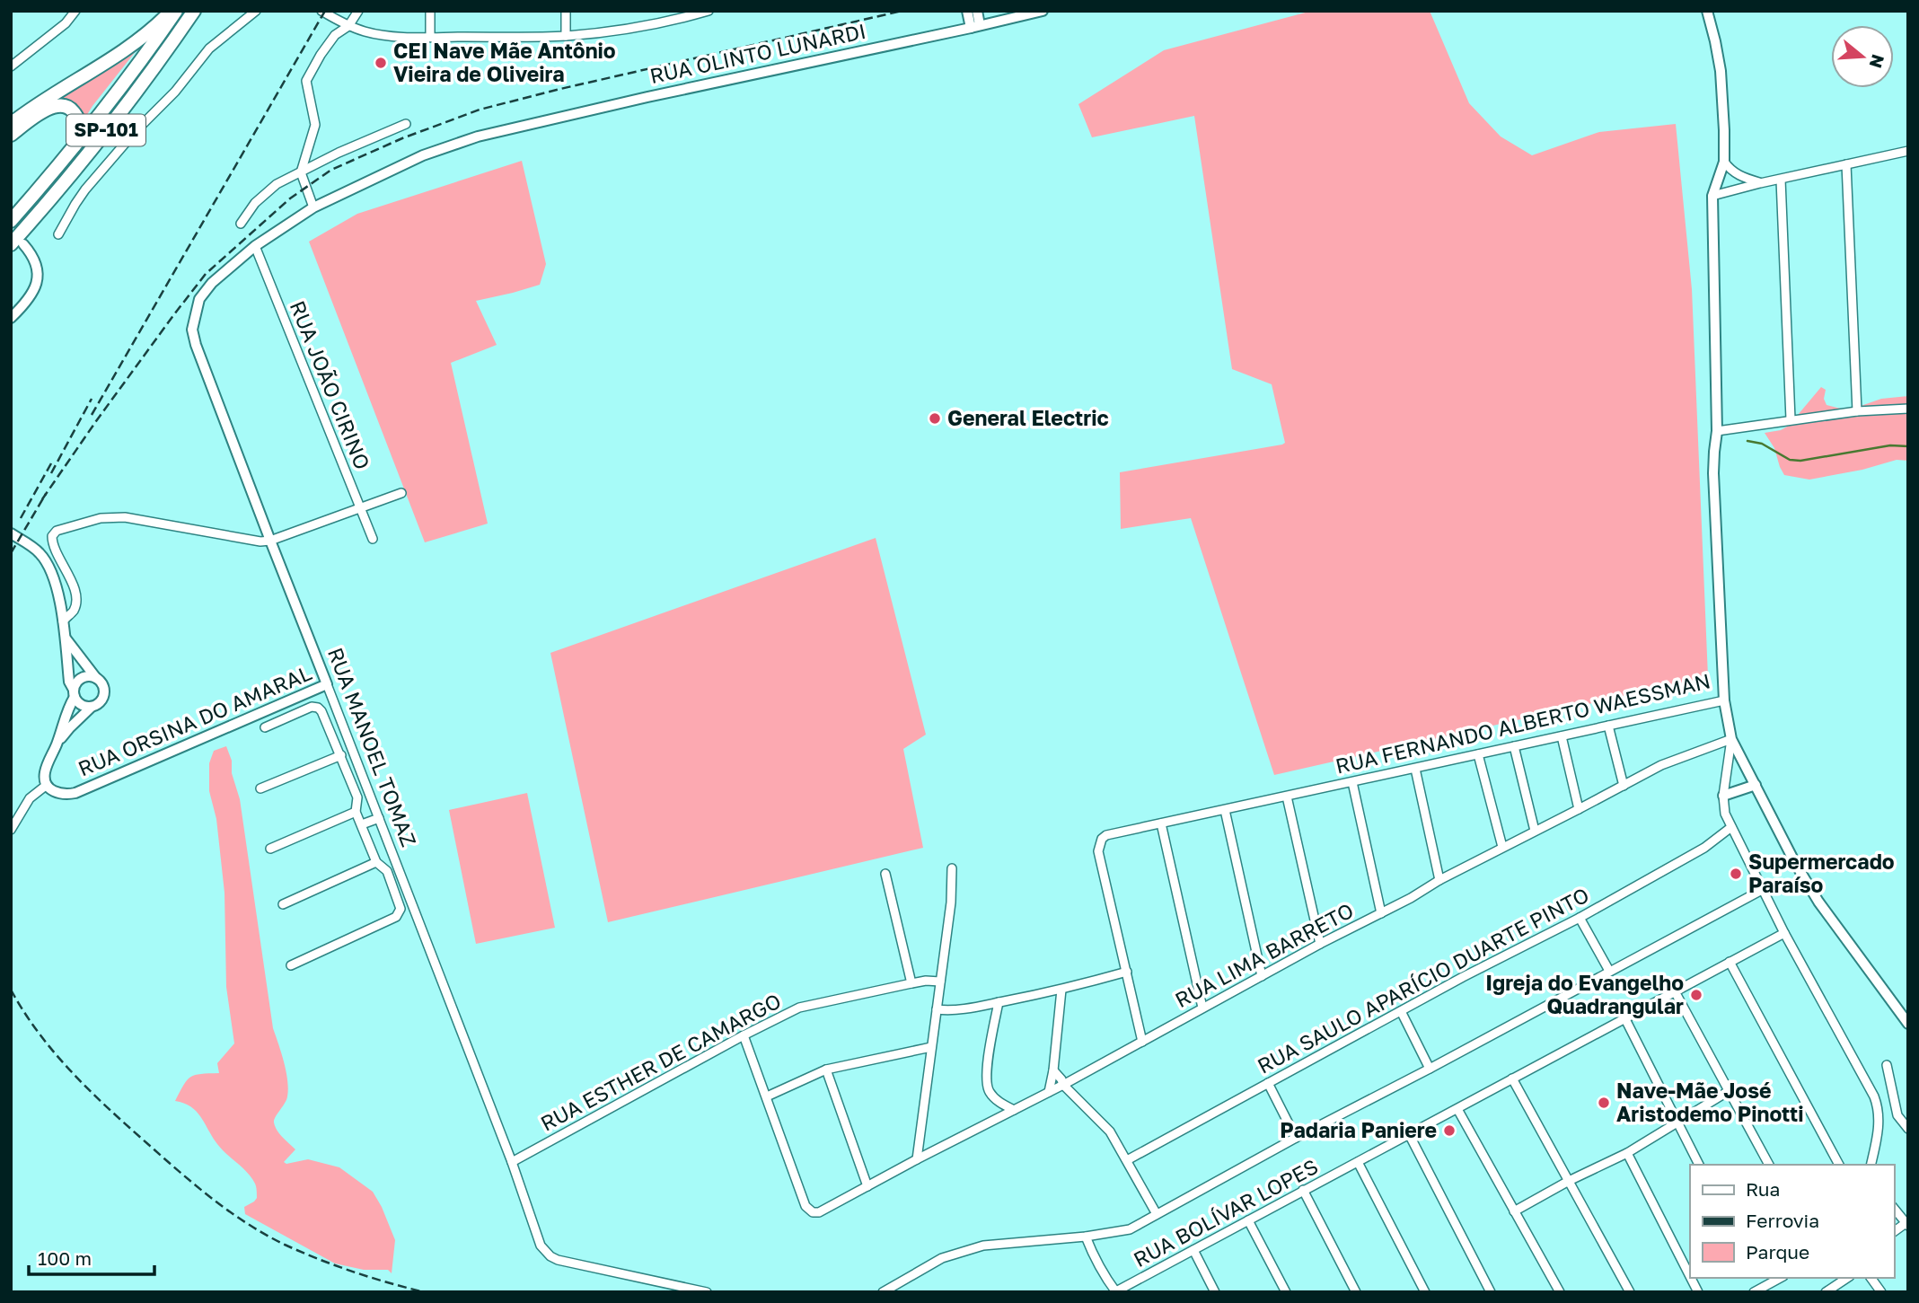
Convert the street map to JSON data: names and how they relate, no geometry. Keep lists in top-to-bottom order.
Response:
{
  "streets": {
    "highway": ["SP-101"],
    "street": [
      "RUA OLINTO LUNARDI",
      "RUA JOÃO CIRINO",
      "RUA ORSINA DO AMARAL",
      "RUA FERNANDO ALBERTO WAESSMAN",
      "RUA MANOEL TOMAZ",
      "RUA LIMA BARRETO",
      "RUA SAULO APARÍCIO DUARTE PINTO",
      "RUA ESTHER DE CAMARGO",
      "RUA BOLÍVAR LOPES"
    ]
  },
  "crossings": [
    ["RUA OLINTO LUNARDI", "RUA JOÃO CIRINO"],
    ["RUA OLINTO LUNARDI", "RUA MANOEL TOMAZ"],
    ["RUA ORSINA DO AMARAL", "RUA MANOEL TOMAZ"],
    ["RUA MANOEL TOMAZ", "RUA ESTHER DE CAMARGO"]
  ],
  "places": [
    "CEI Nave Mãe Antônio Vieira de Oliveira",
    "General Electric",
    "Supermercado Paraíso",
    "Igreja do Evangelho Quadrangular",
    "Nave-Mãe José Aristodemo Pinotti",
    "Padaria Paniere"
  ],
  "legend": ["Rua", "Ferrovia", "Parque"],
  "scale_bar": "100 m",
  "north": "right"
}
